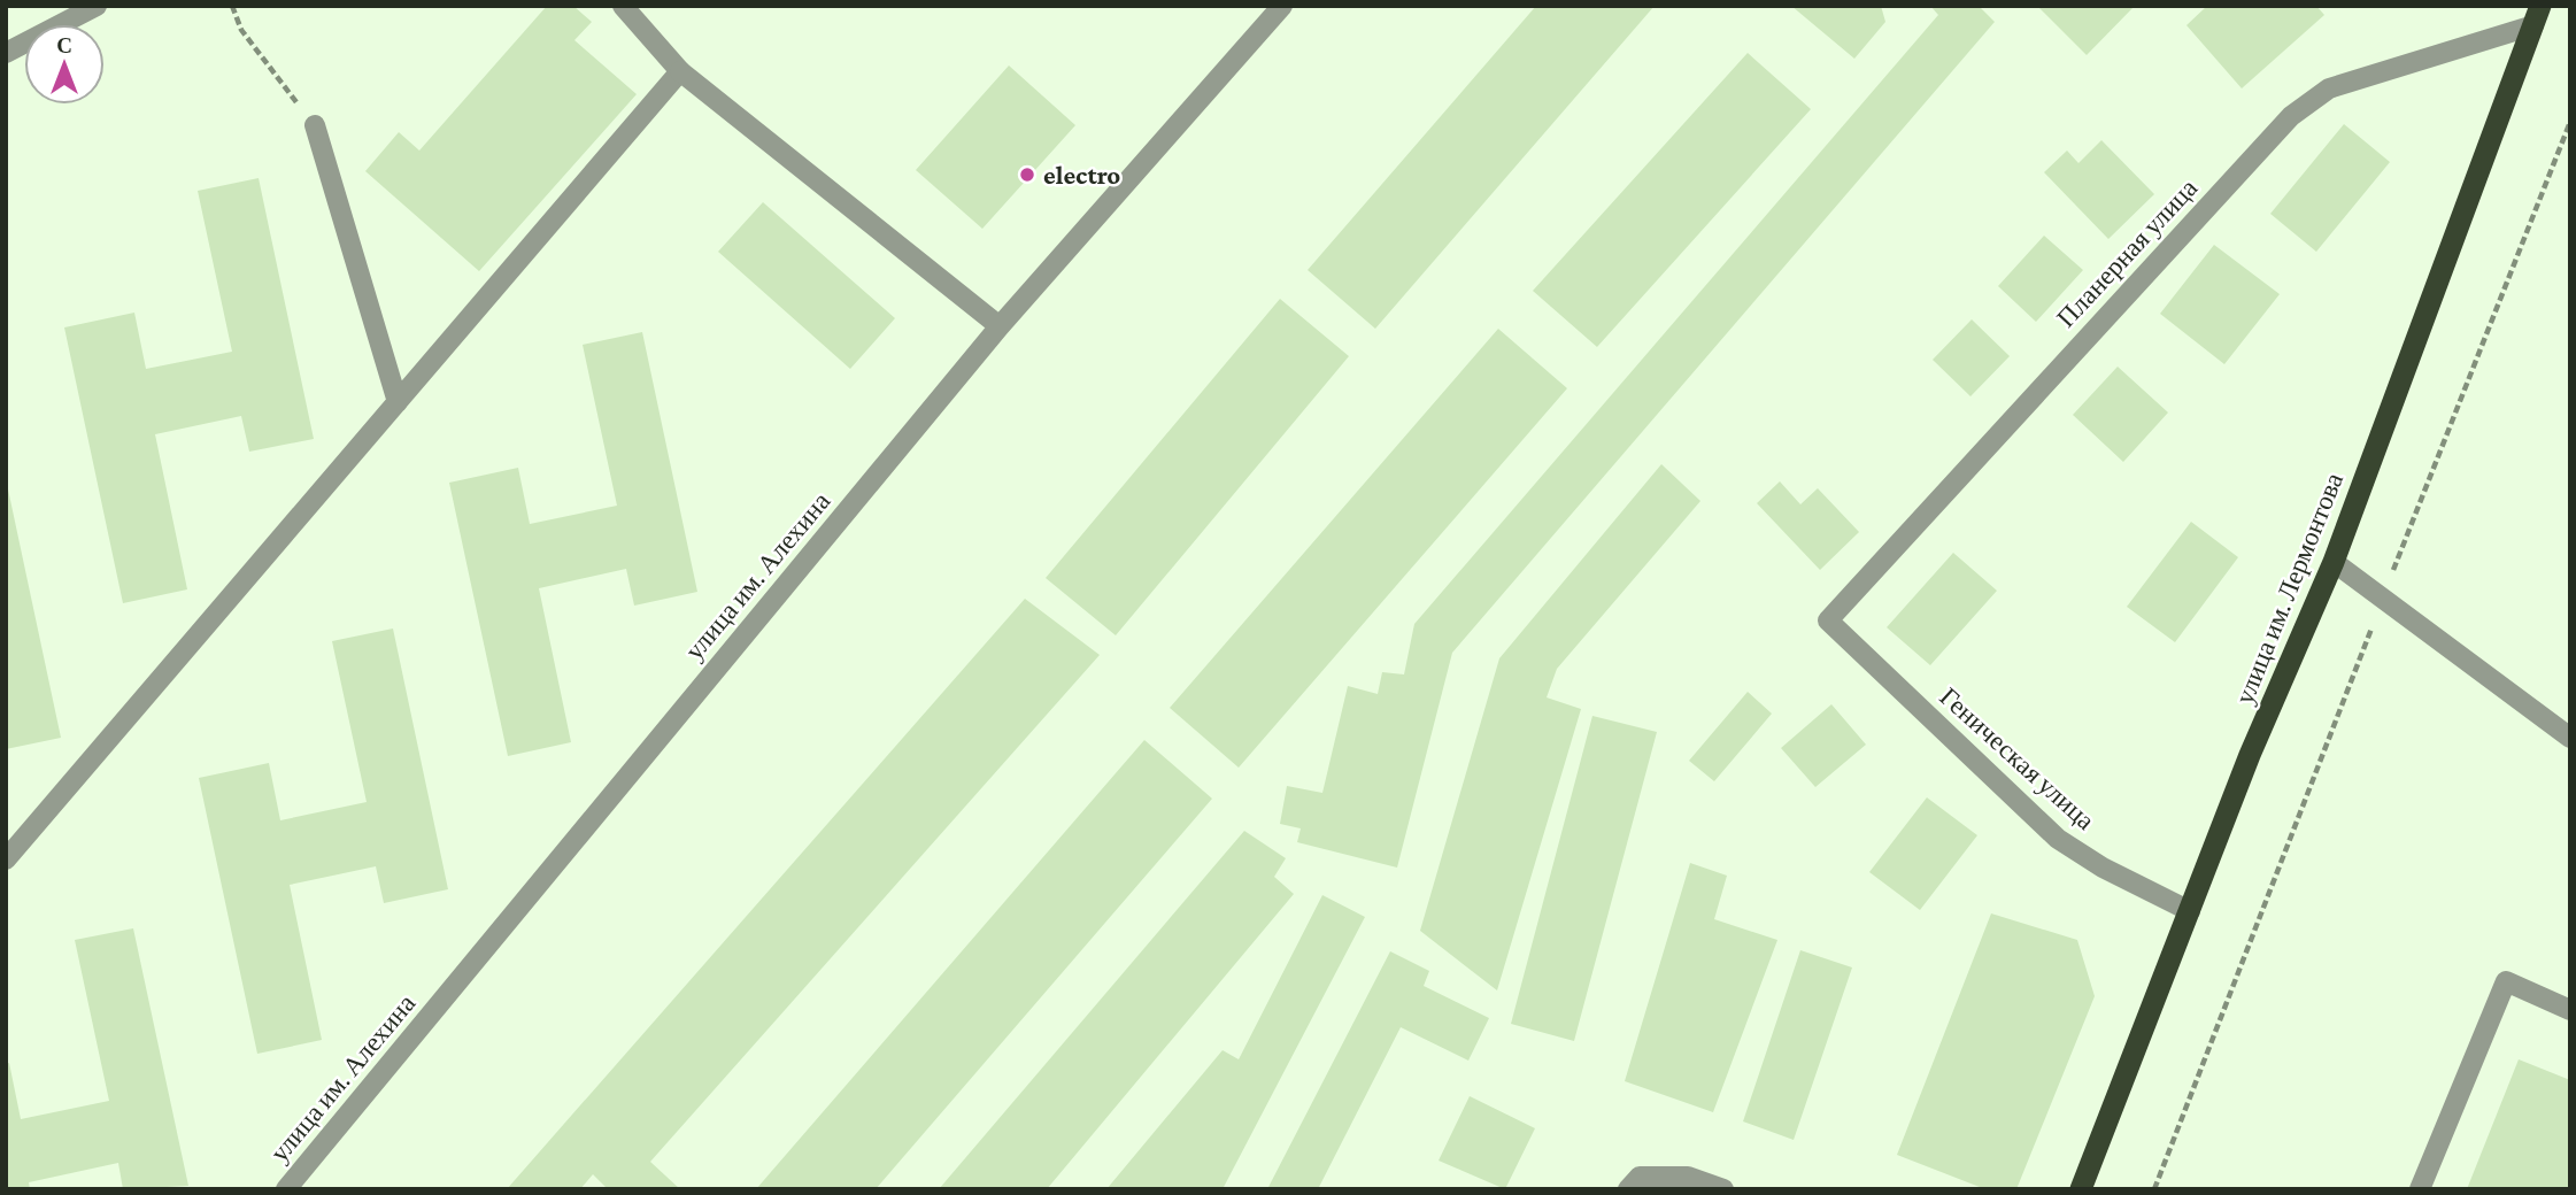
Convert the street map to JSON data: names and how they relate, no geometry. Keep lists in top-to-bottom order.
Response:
{
  "streets": {
    "highway": ["улица им. Лермонтова"],
    "street": ["Планерная улица", "улица им. Алехина", "Геническая улица"]
  },
  "crossings": [
    ["Планерная улица", "улица им. Лермонтова"],
    ["Планерная улица", "Геническая улица"],
    ["улица им. Лермонтова", "Геническая улица"]
  ],
  "places": ["electro"],
  "north": "top"
}
